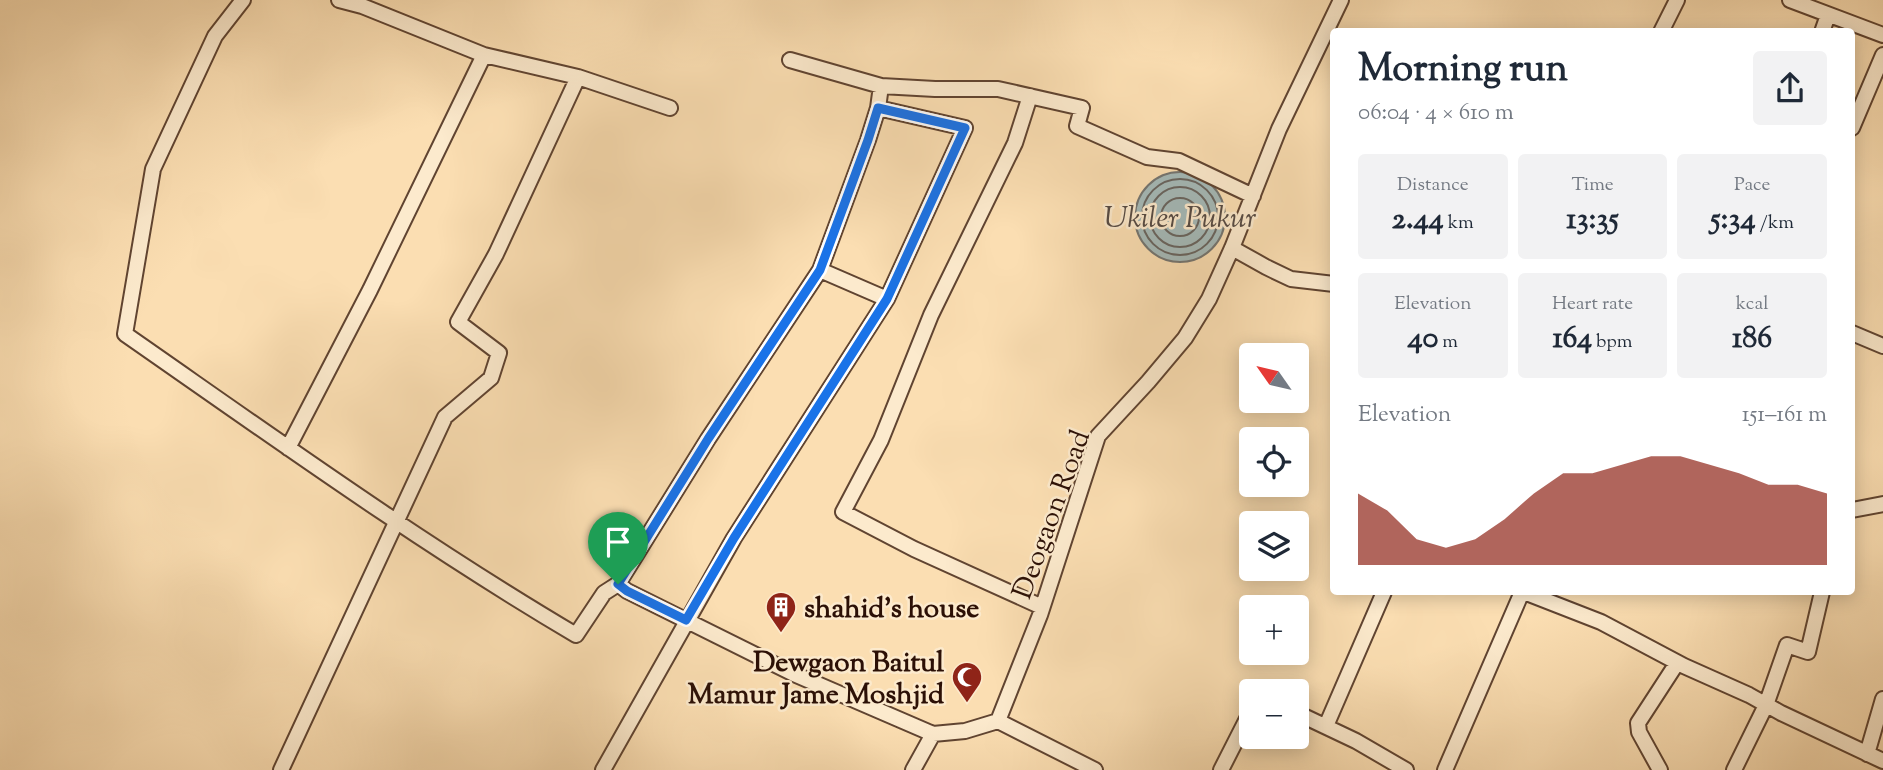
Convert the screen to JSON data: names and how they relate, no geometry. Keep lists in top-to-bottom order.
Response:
{
  "streets": {
    "street": ["Deogaon Road"]
  },
  "water": ["Ukiler Pukur"],
  "places": {
    "building": ["shahid's house"],
    "mosque": ["Dewgaon Baitul Mamur Jame Moshjid"]
  },
  "north": "top left",
  "page": {
    "heading": ["Morning run", "06:04 · 4 × 610 m"],
    "stats": [
      ["Distance", "2.44 km"],
      ["Time", "13:35"],
      ["Pace", "5:34 /km"],
      ["Elevation", "40 m"],
      ["Heart rate", "164 bpm"],
      ["kcal", "186"]
    ],
    "map_buttons": ["+", "−"],
    "chart": ["Elevation", "151–161 m"]
  }
}
